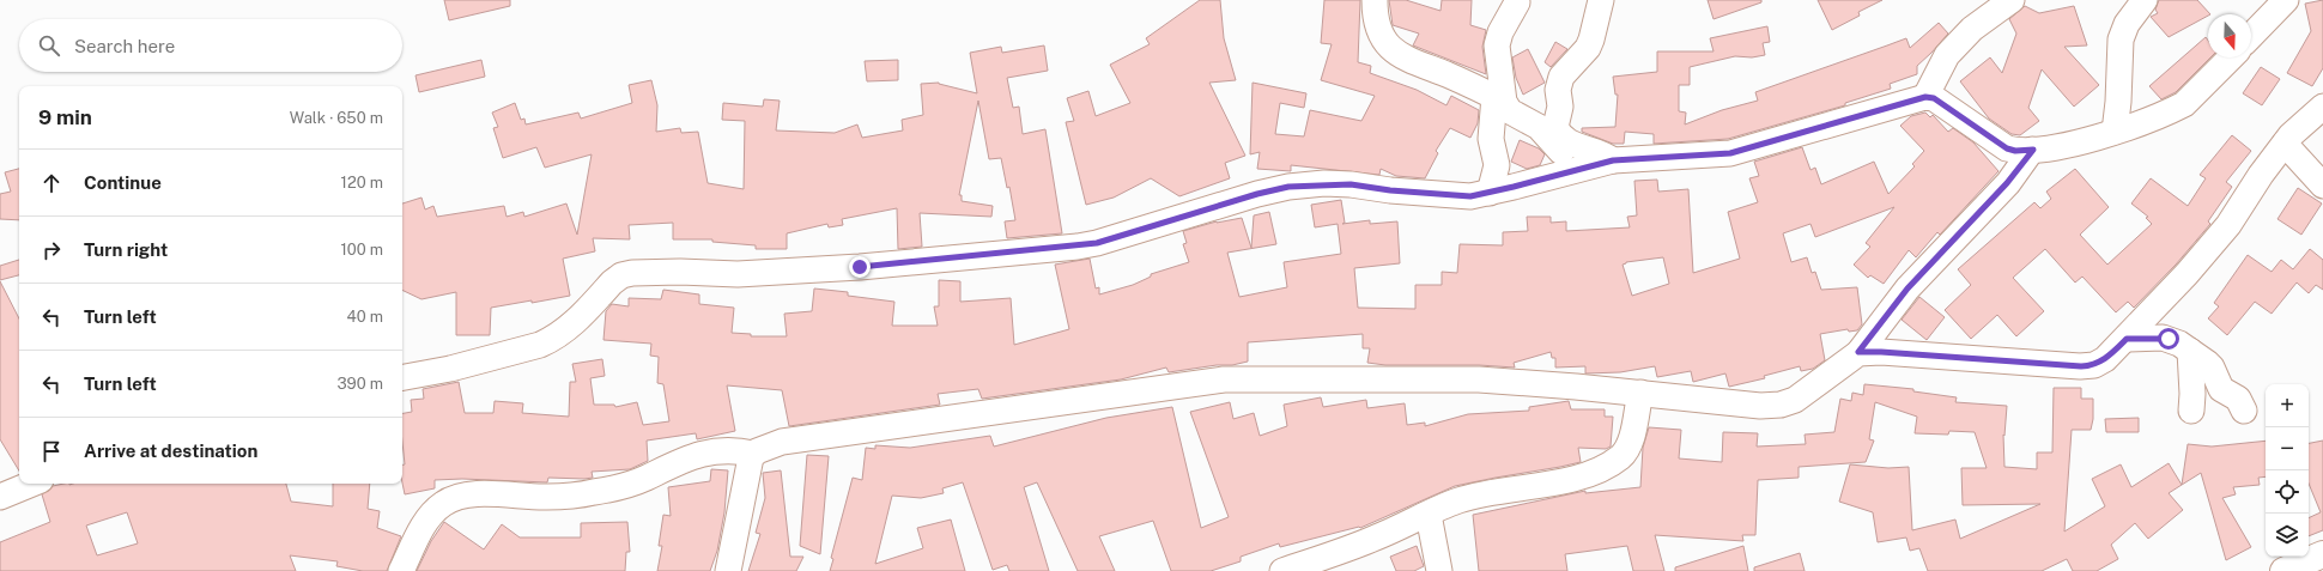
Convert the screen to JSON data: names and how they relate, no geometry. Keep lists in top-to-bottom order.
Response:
{
  "north": "bottom",
  "page": {
    "search": "Search here",
    "heading": ["9 min", "Walk · 650 m"],
    "list": [
      ["Continue", "120 m"],
      ["Turn right", "100 m"],
      ["Turn left", "40 m"],
      ["Turn left", "390 m"],
      "Arrive at destination"
    ],
    "map_buttons": ["+", "−"]
  }
}
